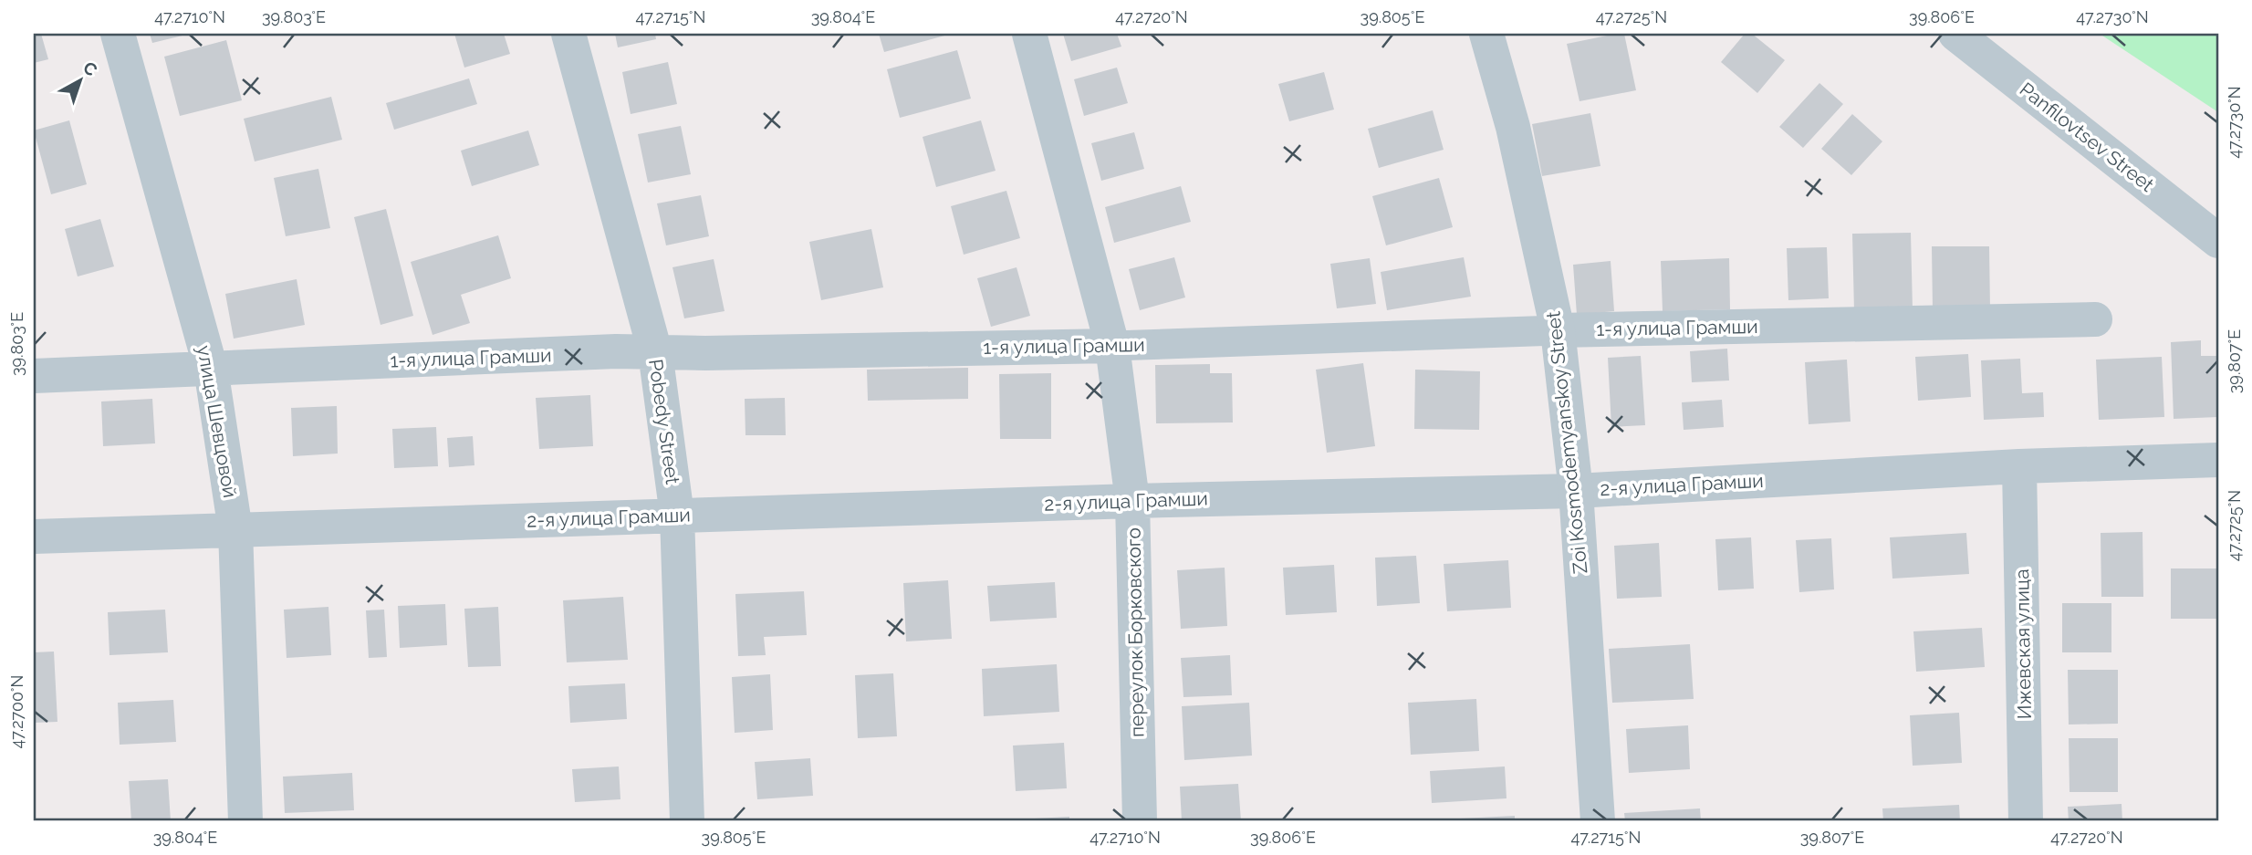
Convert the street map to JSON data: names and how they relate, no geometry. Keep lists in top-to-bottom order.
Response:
{
  "streets": {
    "street": [
      "Panfilovtsev Street",
      "1-я улица Грамши",
      "улица Шевцовой",
      "Pobedy Street",
      "Zoi Kosmodemyanskoy Street",
      "2-я улица Грамши",
      "переулок Борковского",
      "Ижевская улица"
    ]
  },
  "crossings": [
    ["1-я улица Грамши", "улица Шевцовой"],
    ["1-я улица Грамши", "Pobedy Street"],
    ["1-я улица Грамши", "Zoi Kosmodemyanskoy Street"],
    ["1-я улица Грамши", "переулок Борковского"],
    ["улица Шевцовой", "2-я улица Грамши"],
    ["Pobedy Street", "2-я улица Грамши"],
    ["Zoi Kosmodemyanskoy Street", "2-я улица Грамши"],
    ["2-я улица Грамши", "переулок Борковского"],
    ["2-я улица Грамши", "Ижевская улица"]
  ],
  "north": "top right",
  "coordinates": [
    "47.2710°N",
    "39.803°E",
    "47.2715°N",
    "39.804°E",
    "47.2720°N",
    "39.805°E",
    "47.2725°N",
    "39.806°E",
    "47.2730°N",
    "39.807°E",
    "47.2700°N"
  ]
}
